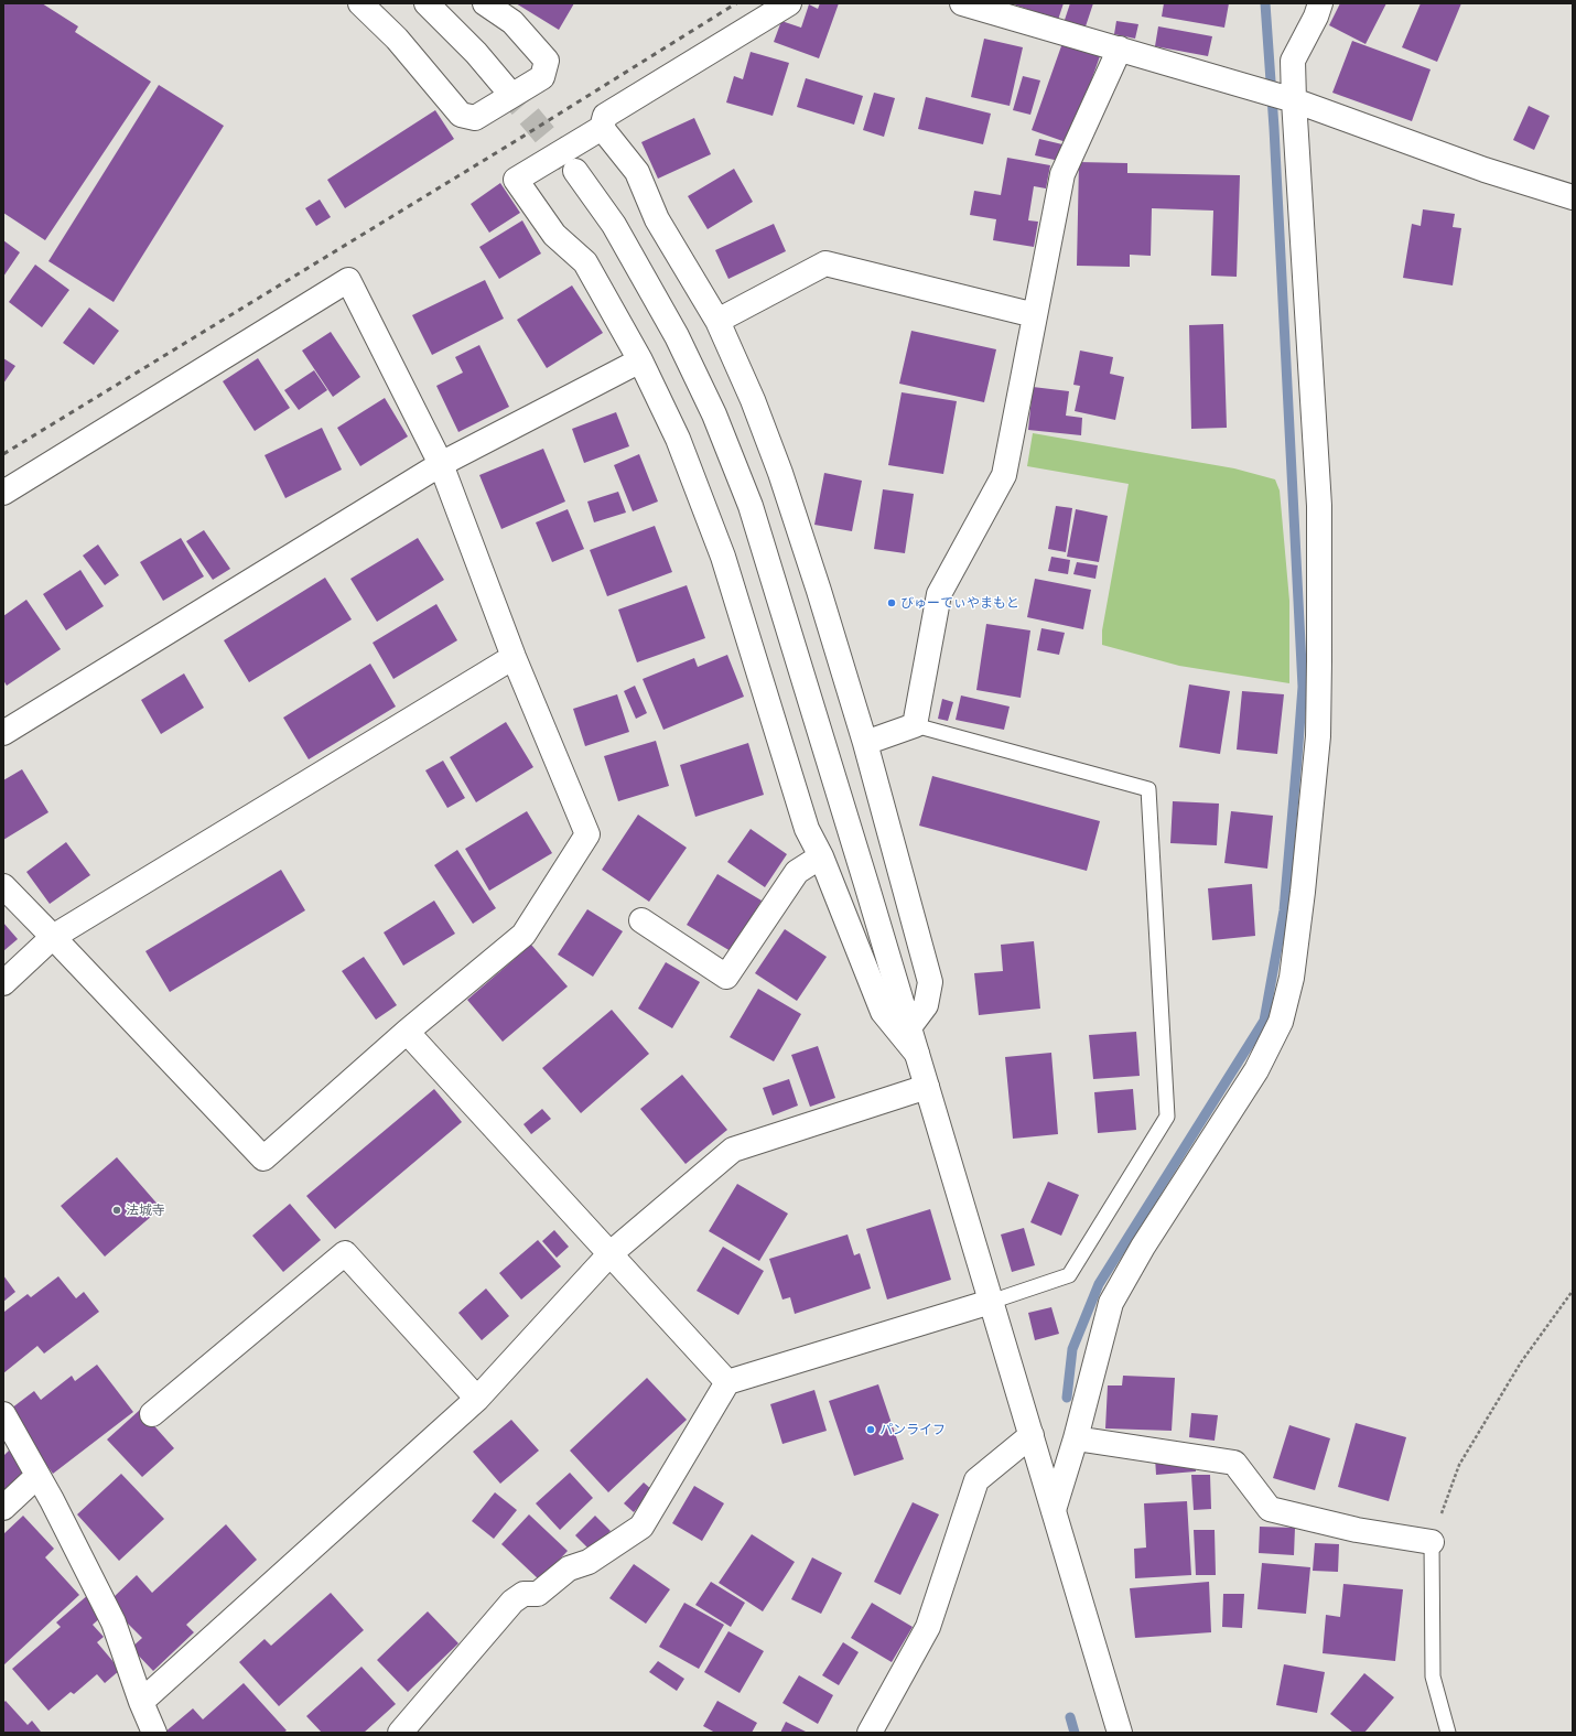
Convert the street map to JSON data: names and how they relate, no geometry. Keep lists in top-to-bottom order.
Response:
{
  "places": ["びゅーてぃやまもと", "法城寺", "パンライフ"]
}
